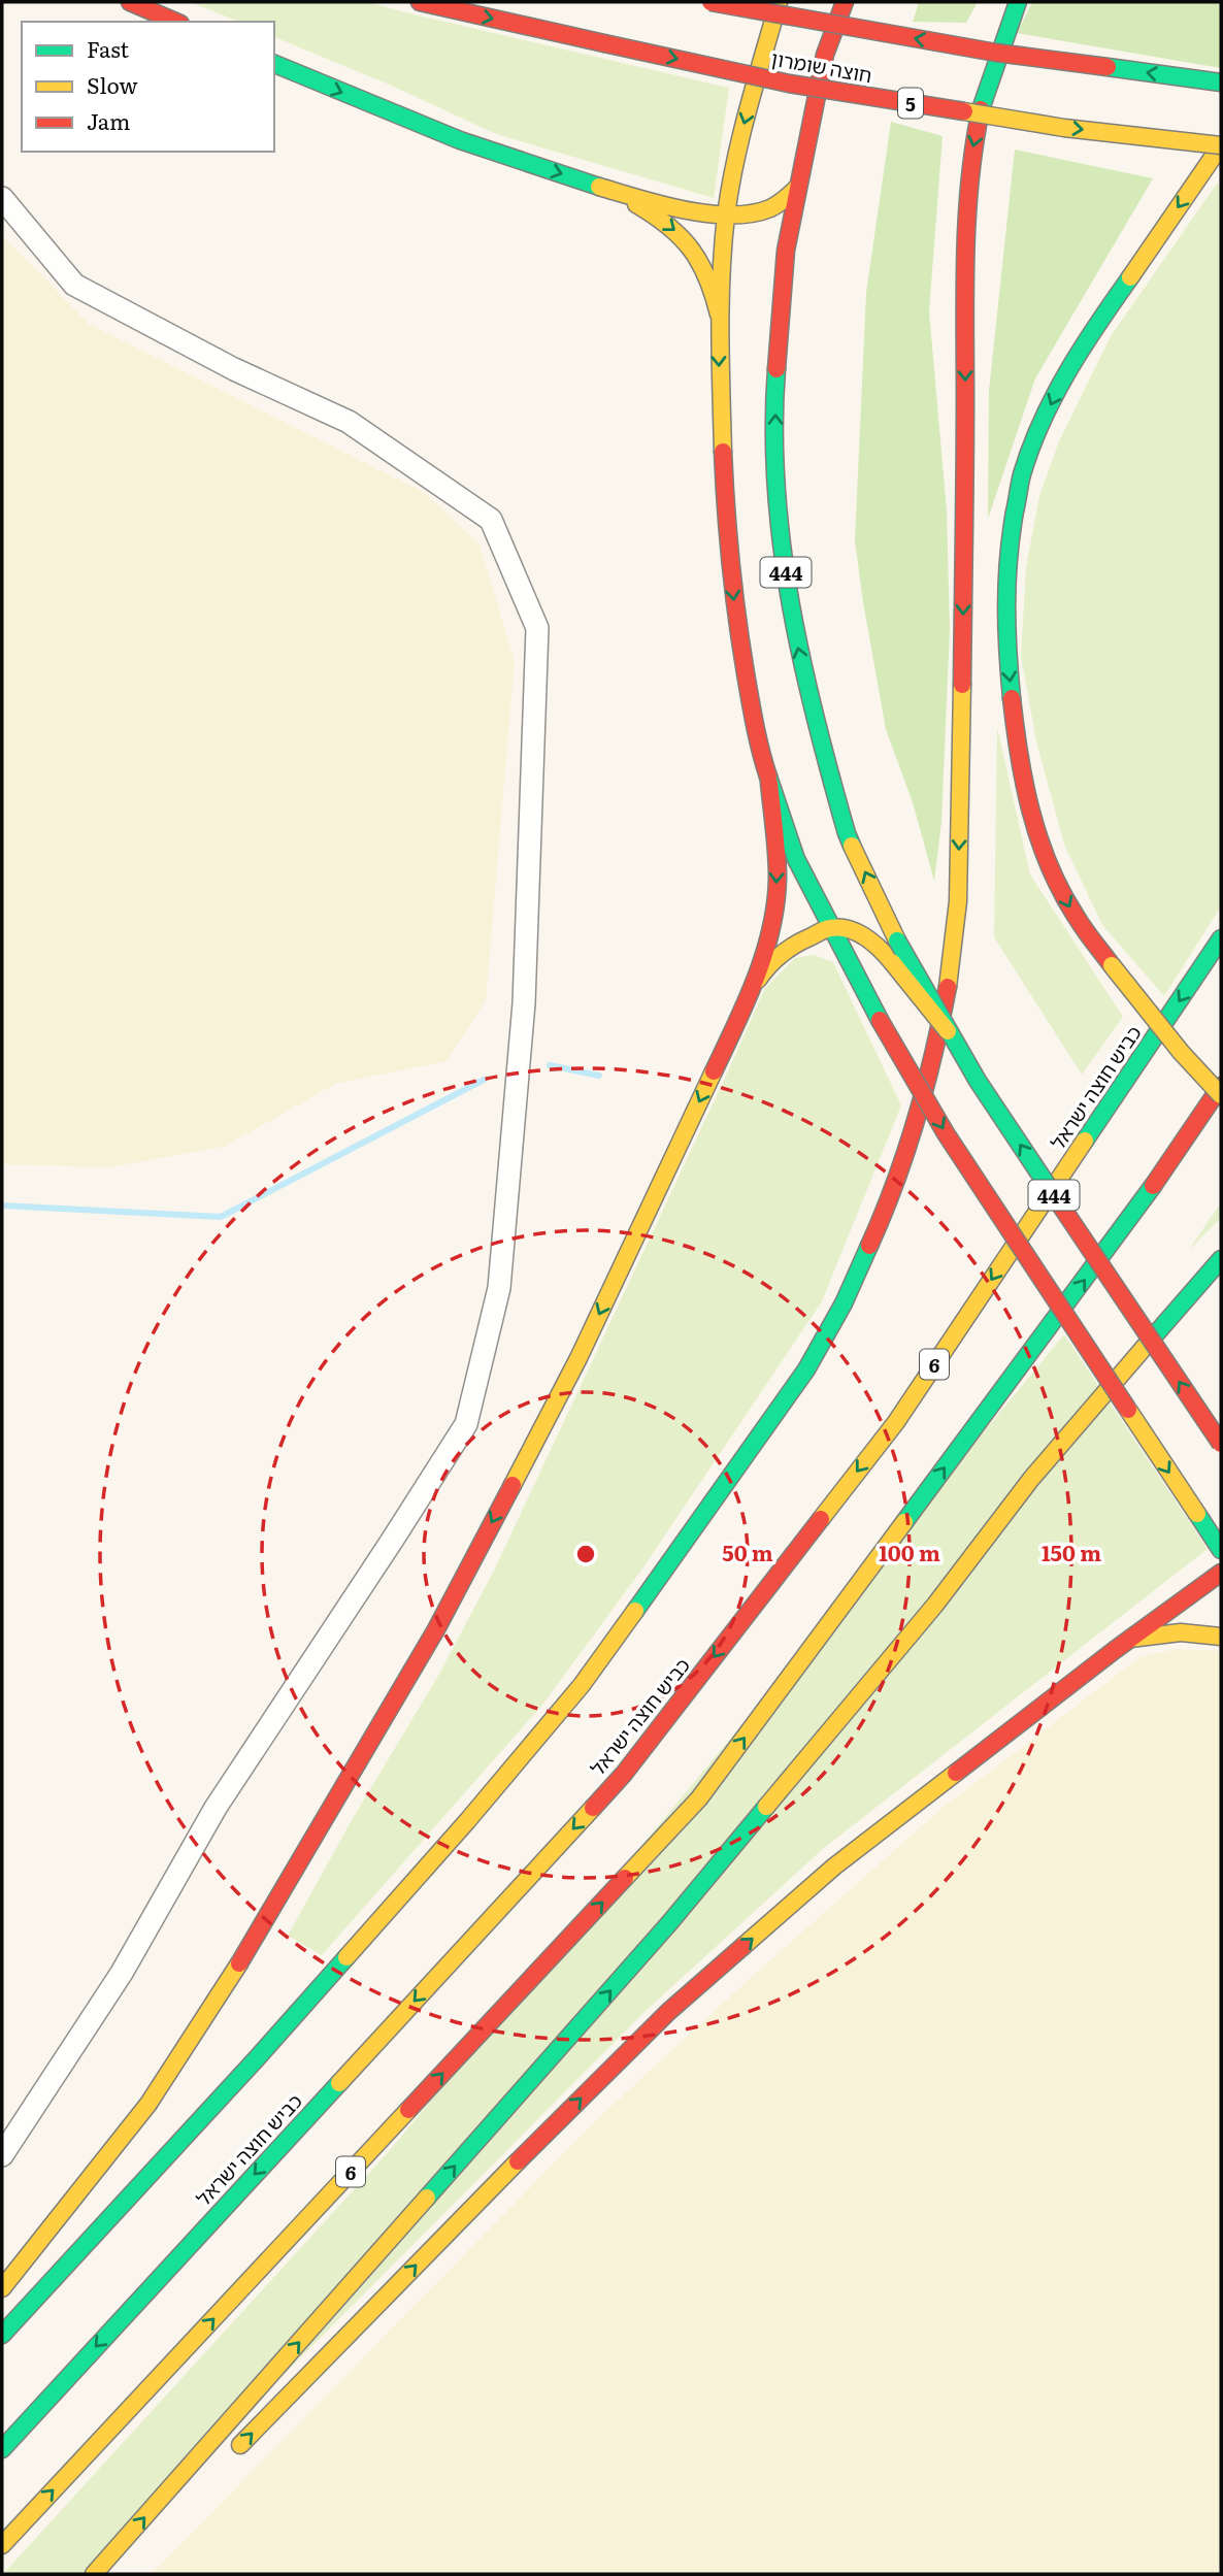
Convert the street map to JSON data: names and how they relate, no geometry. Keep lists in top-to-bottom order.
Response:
{
  "streets": {
    "main road": [
      "חוצה שומרון",
      "5",
      "444",
      "כביש חוצה ישראל",
      "6"
    ]
  },
  "legend": ["Fast", "Slow", "Jam"],
  "rings": ["50 m", "100 m", "150 m"]
}
